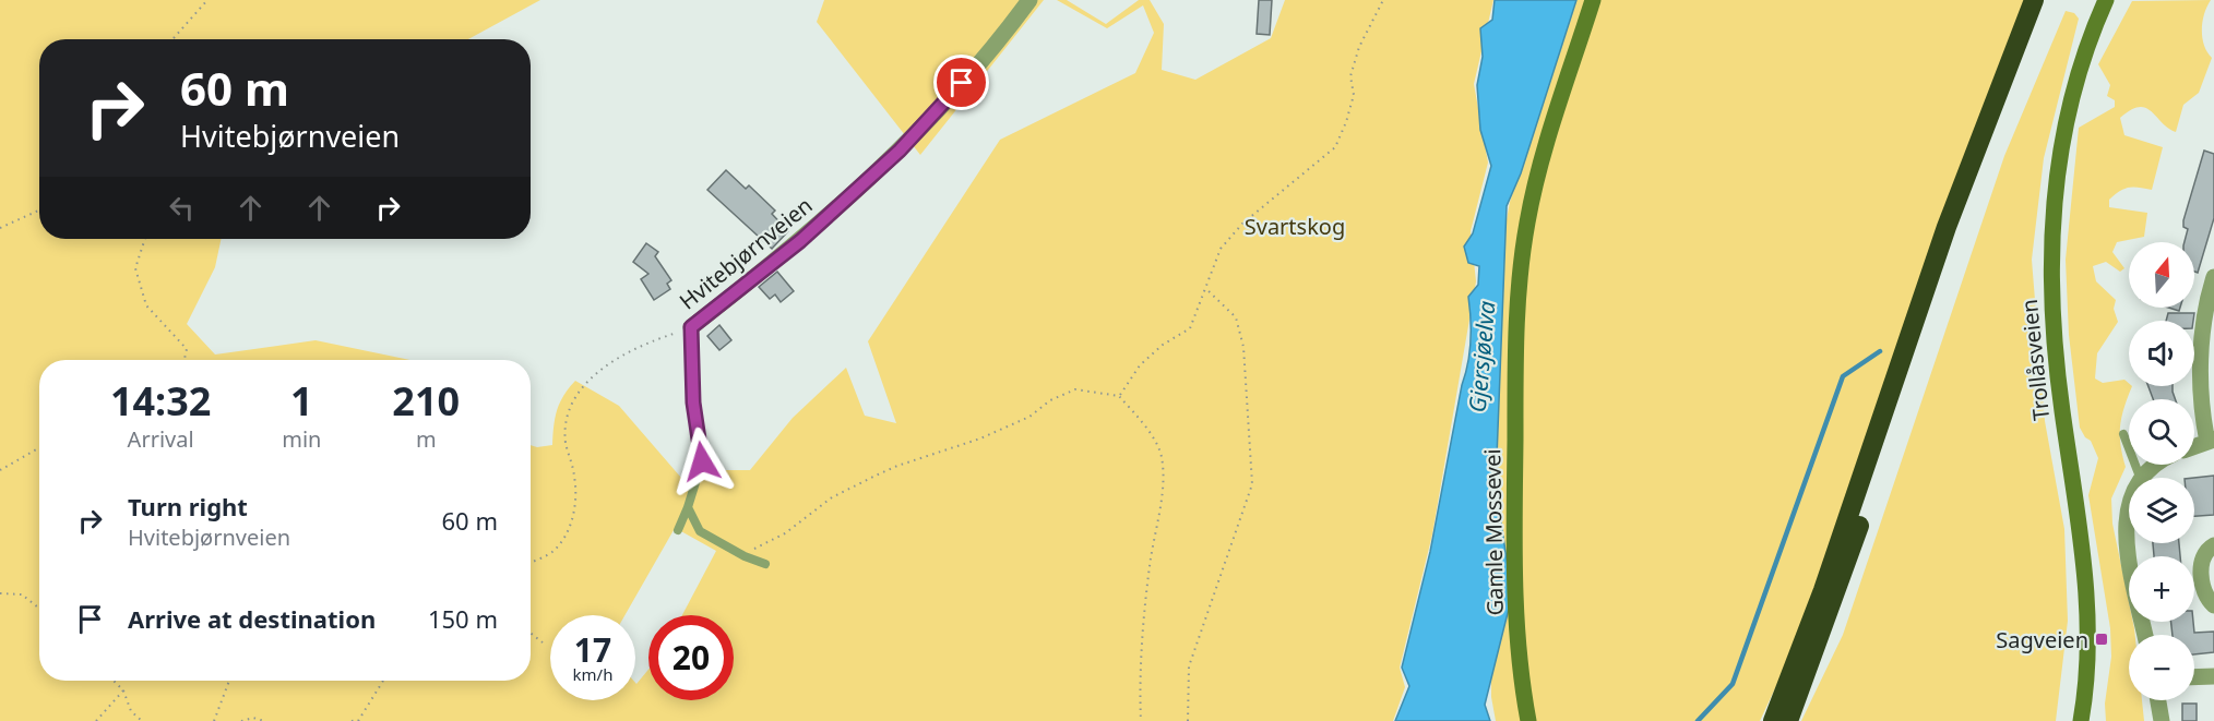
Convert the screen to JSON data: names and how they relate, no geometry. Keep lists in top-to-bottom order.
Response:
{
  "streets": {
    "main road": ["Trollåsveien", "Gamle Mossevei"],
    "street": ["Hvitebjørnveien"]
  },
  "water": ["Gjersjøelva"],
  "parks": ["Svartskog"],
  "places": {
    "transit": ["Sagveien"]
  },
  "north": "top",
  "page": {
    "turn": ["60 m", "Hvitebjørnveien"],
    "map_buttons": ["+", "−"],
    "eta": [
      "14:32",
      "Arrival",
      "1",
      "min",
      "210",
      "m"
    ],
    "list": [
      {
        "name": "Turn right",
        "note": "Hvitebjørnveien",
        "value": "60 m"
      },
      {
        "name": "Arrive at destination",
        "value": "150 m"
      }
    ],
    "speed": "17 km/h",
    "limit": "20"
  }
}
